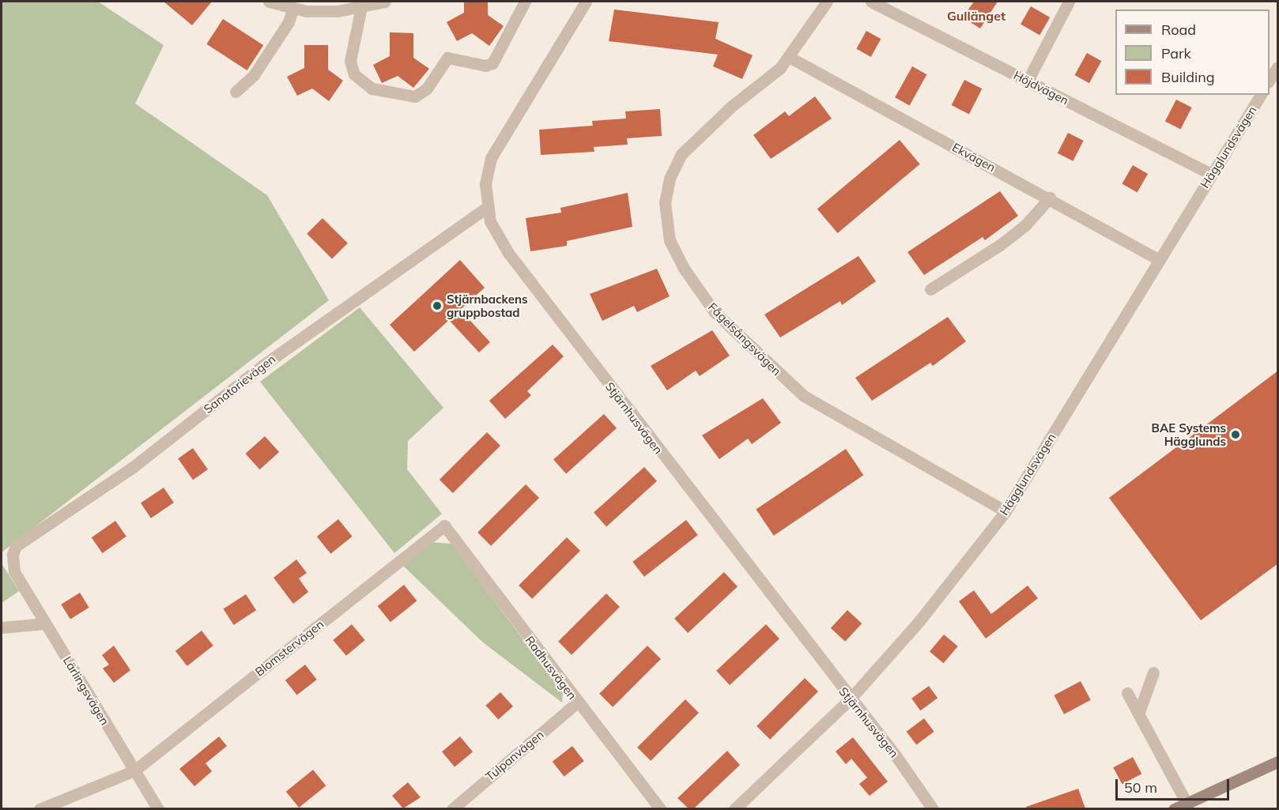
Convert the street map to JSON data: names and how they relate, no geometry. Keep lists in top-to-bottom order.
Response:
{
  "streets": {
    "street": [
      "Höjdvägen",
      "Hägglundsvägen",
      "Ekvägen",
      "Fågelsångsvägen",
      "Sanatorievägen",
      "Stjärnhusvägen",
      "Blomstervägen",
      "Radhusvägen",
      "Lärlingsvägen",
      "Tulpanvägen"
    ]
  },
  "crossings": [
    ["Höjdvägen", "Hägglundsvägen"],
    ["Hägglundsvägen", "Ekvägen"],
    ["Hägglundsvägen", "Fågelsångsvägen"],
    ["Hägglundsvägen", "Stjärnhusvägen"],
    ["Ekvägen", "Fågelsångsvägen"],
    ["Sanatorievägen", "Stjärnhusvägen"],
    ["Sanatorievägen", "Lärlingsvägen"],
    ["Blomstervägen", "Radhusvägen"],
    ["Blomstervägen", "Lärlingsvägen"],
    ["Radhusvägen", "Tulpanvägen"]
  ],
  "districts": ["Gullänget"],
  "places": ["Stjärnbackens gruppbostad", "BAE Systems Hägglunds"],
  "legend": ["Road", "Park", "Building"],
  "scale_bar": "50 m"
}
